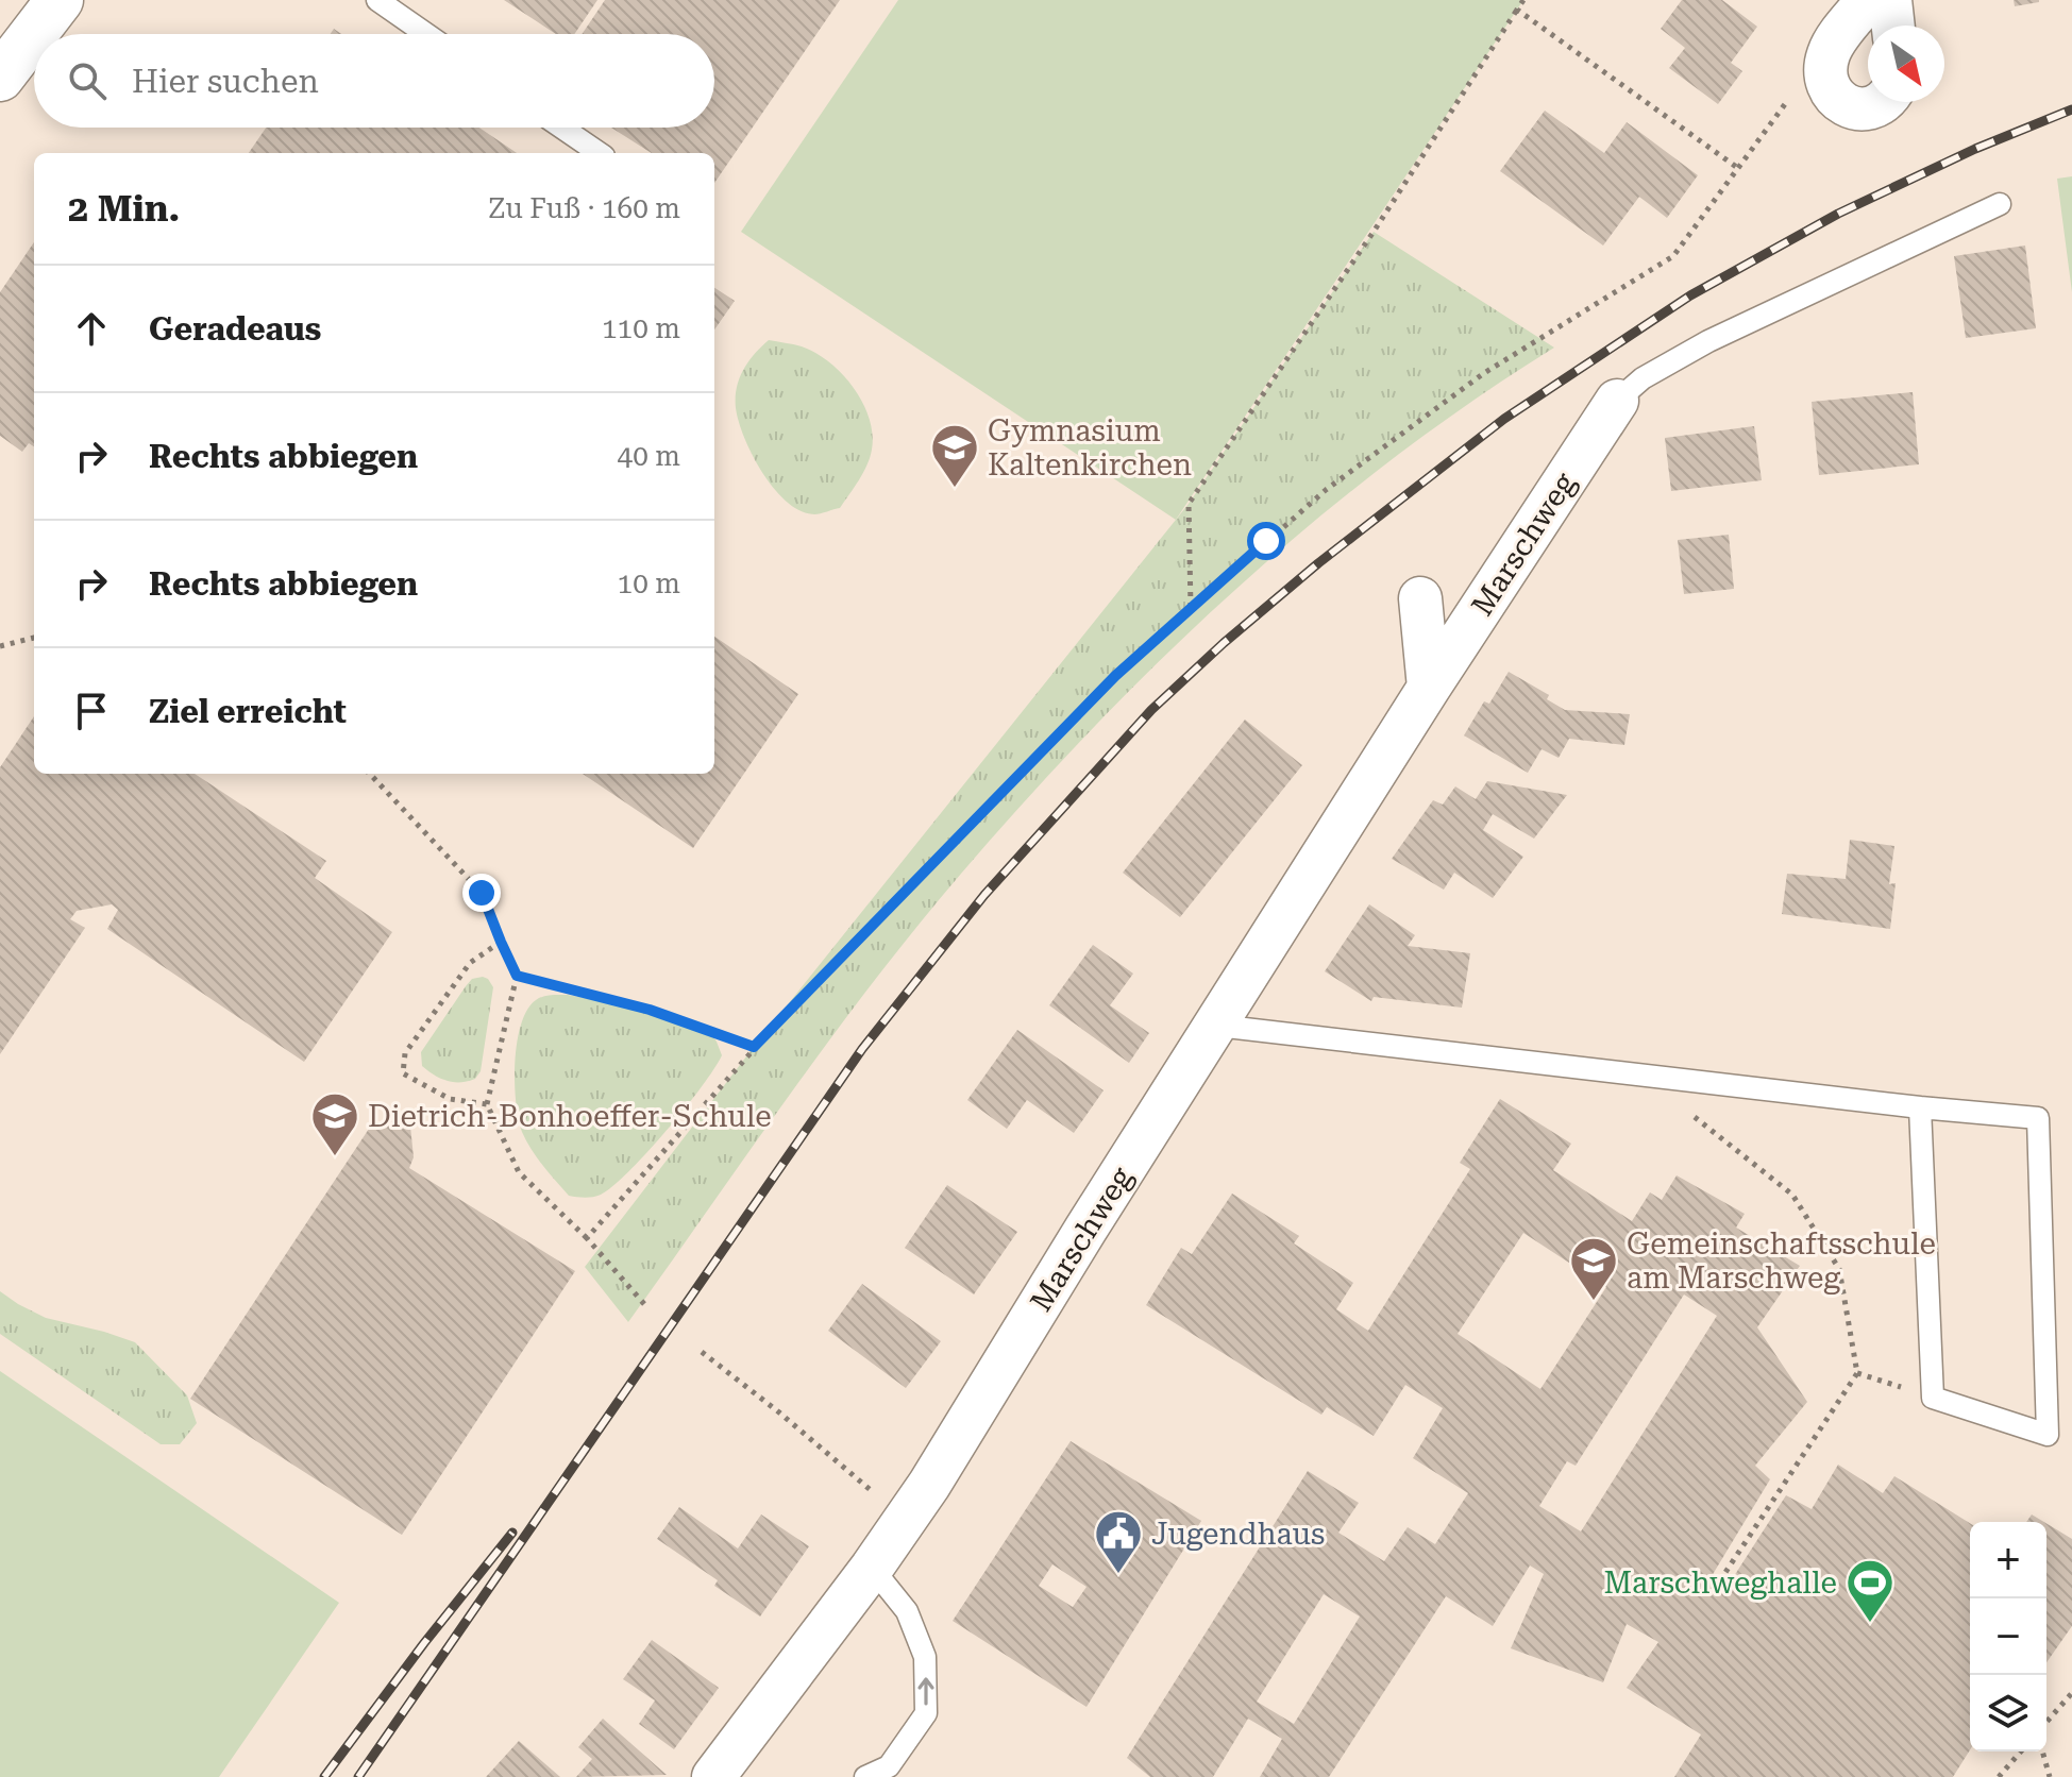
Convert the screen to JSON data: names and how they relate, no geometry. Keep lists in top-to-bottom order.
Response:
{
  "streets": {
    "street": ["Marschweg"]
  },
  "places": {
    "school or university": ["Gymnasium Kaltenkirchen", "Dietrich-Bonhoeffer-Schule", "Gemeinschaftsschule am Marschweg"],
    "public building": ["Jugendhaus"],
    "sports": ["Marschweghalle"]
  },
  "north": "bottom right",
  "page": {
    "search": "Hier suchen",
    "heading": ["2 Min.", "Zu Fuß · 160 m"],
    "list": [
      ["Geradeaus", "110 m"],
      ["Rechts abbiegen", "40 m"],
      ["Rechts abbiegen", "10 m"],
      "Ziel erreicht"
    ],
    "map_buttons": ["+", "−"]
  }
}
